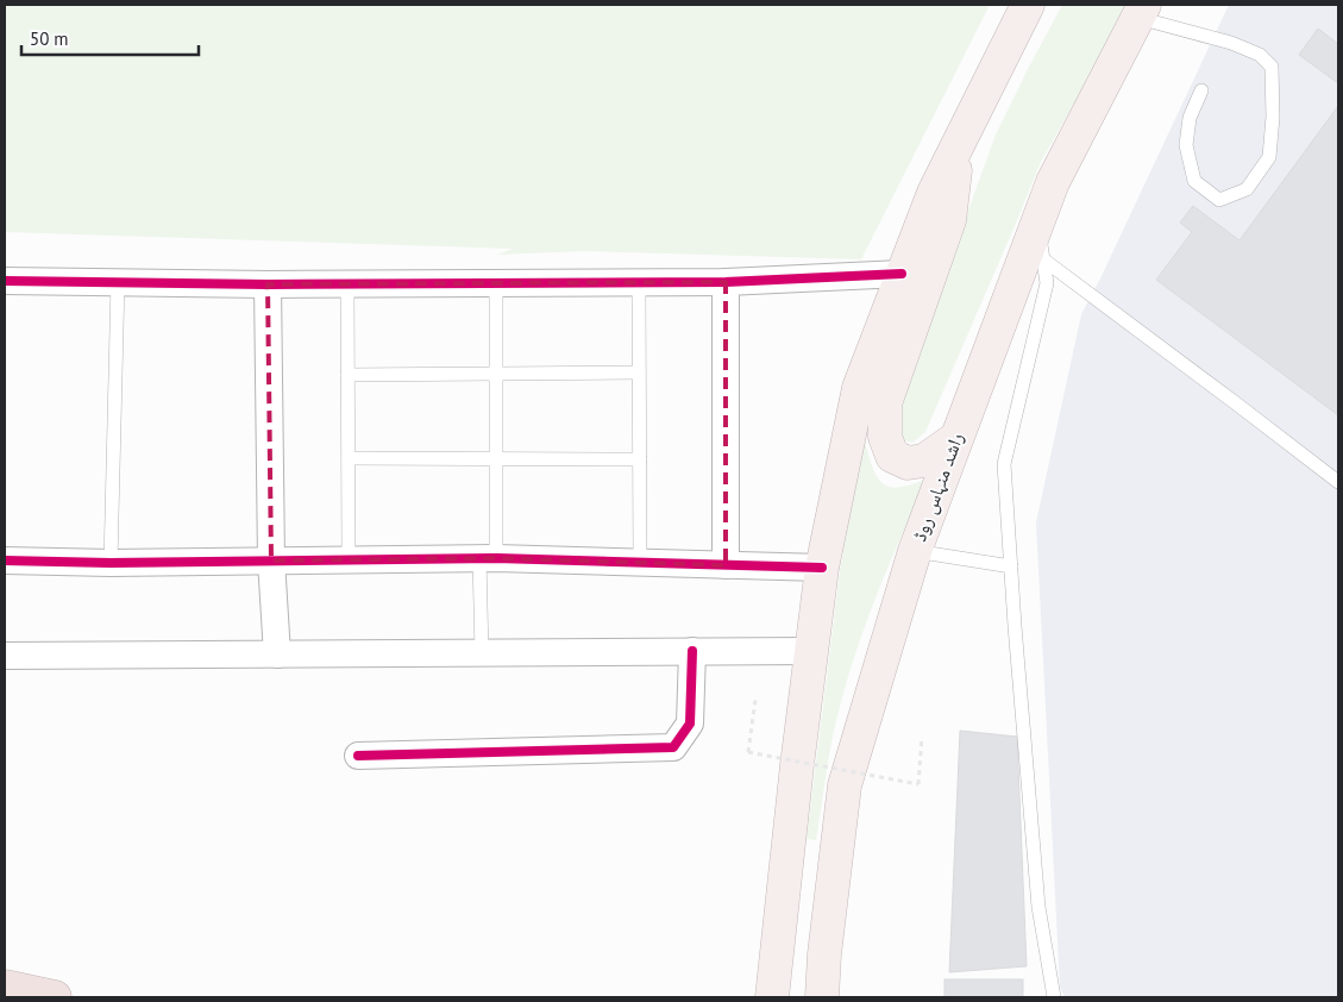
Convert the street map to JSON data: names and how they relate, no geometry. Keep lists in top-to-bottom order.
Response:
{
  "streets": {
    "main road": ["راشد منہاس روڈ"]
  },
  "scale_bar": "50 m"
}
